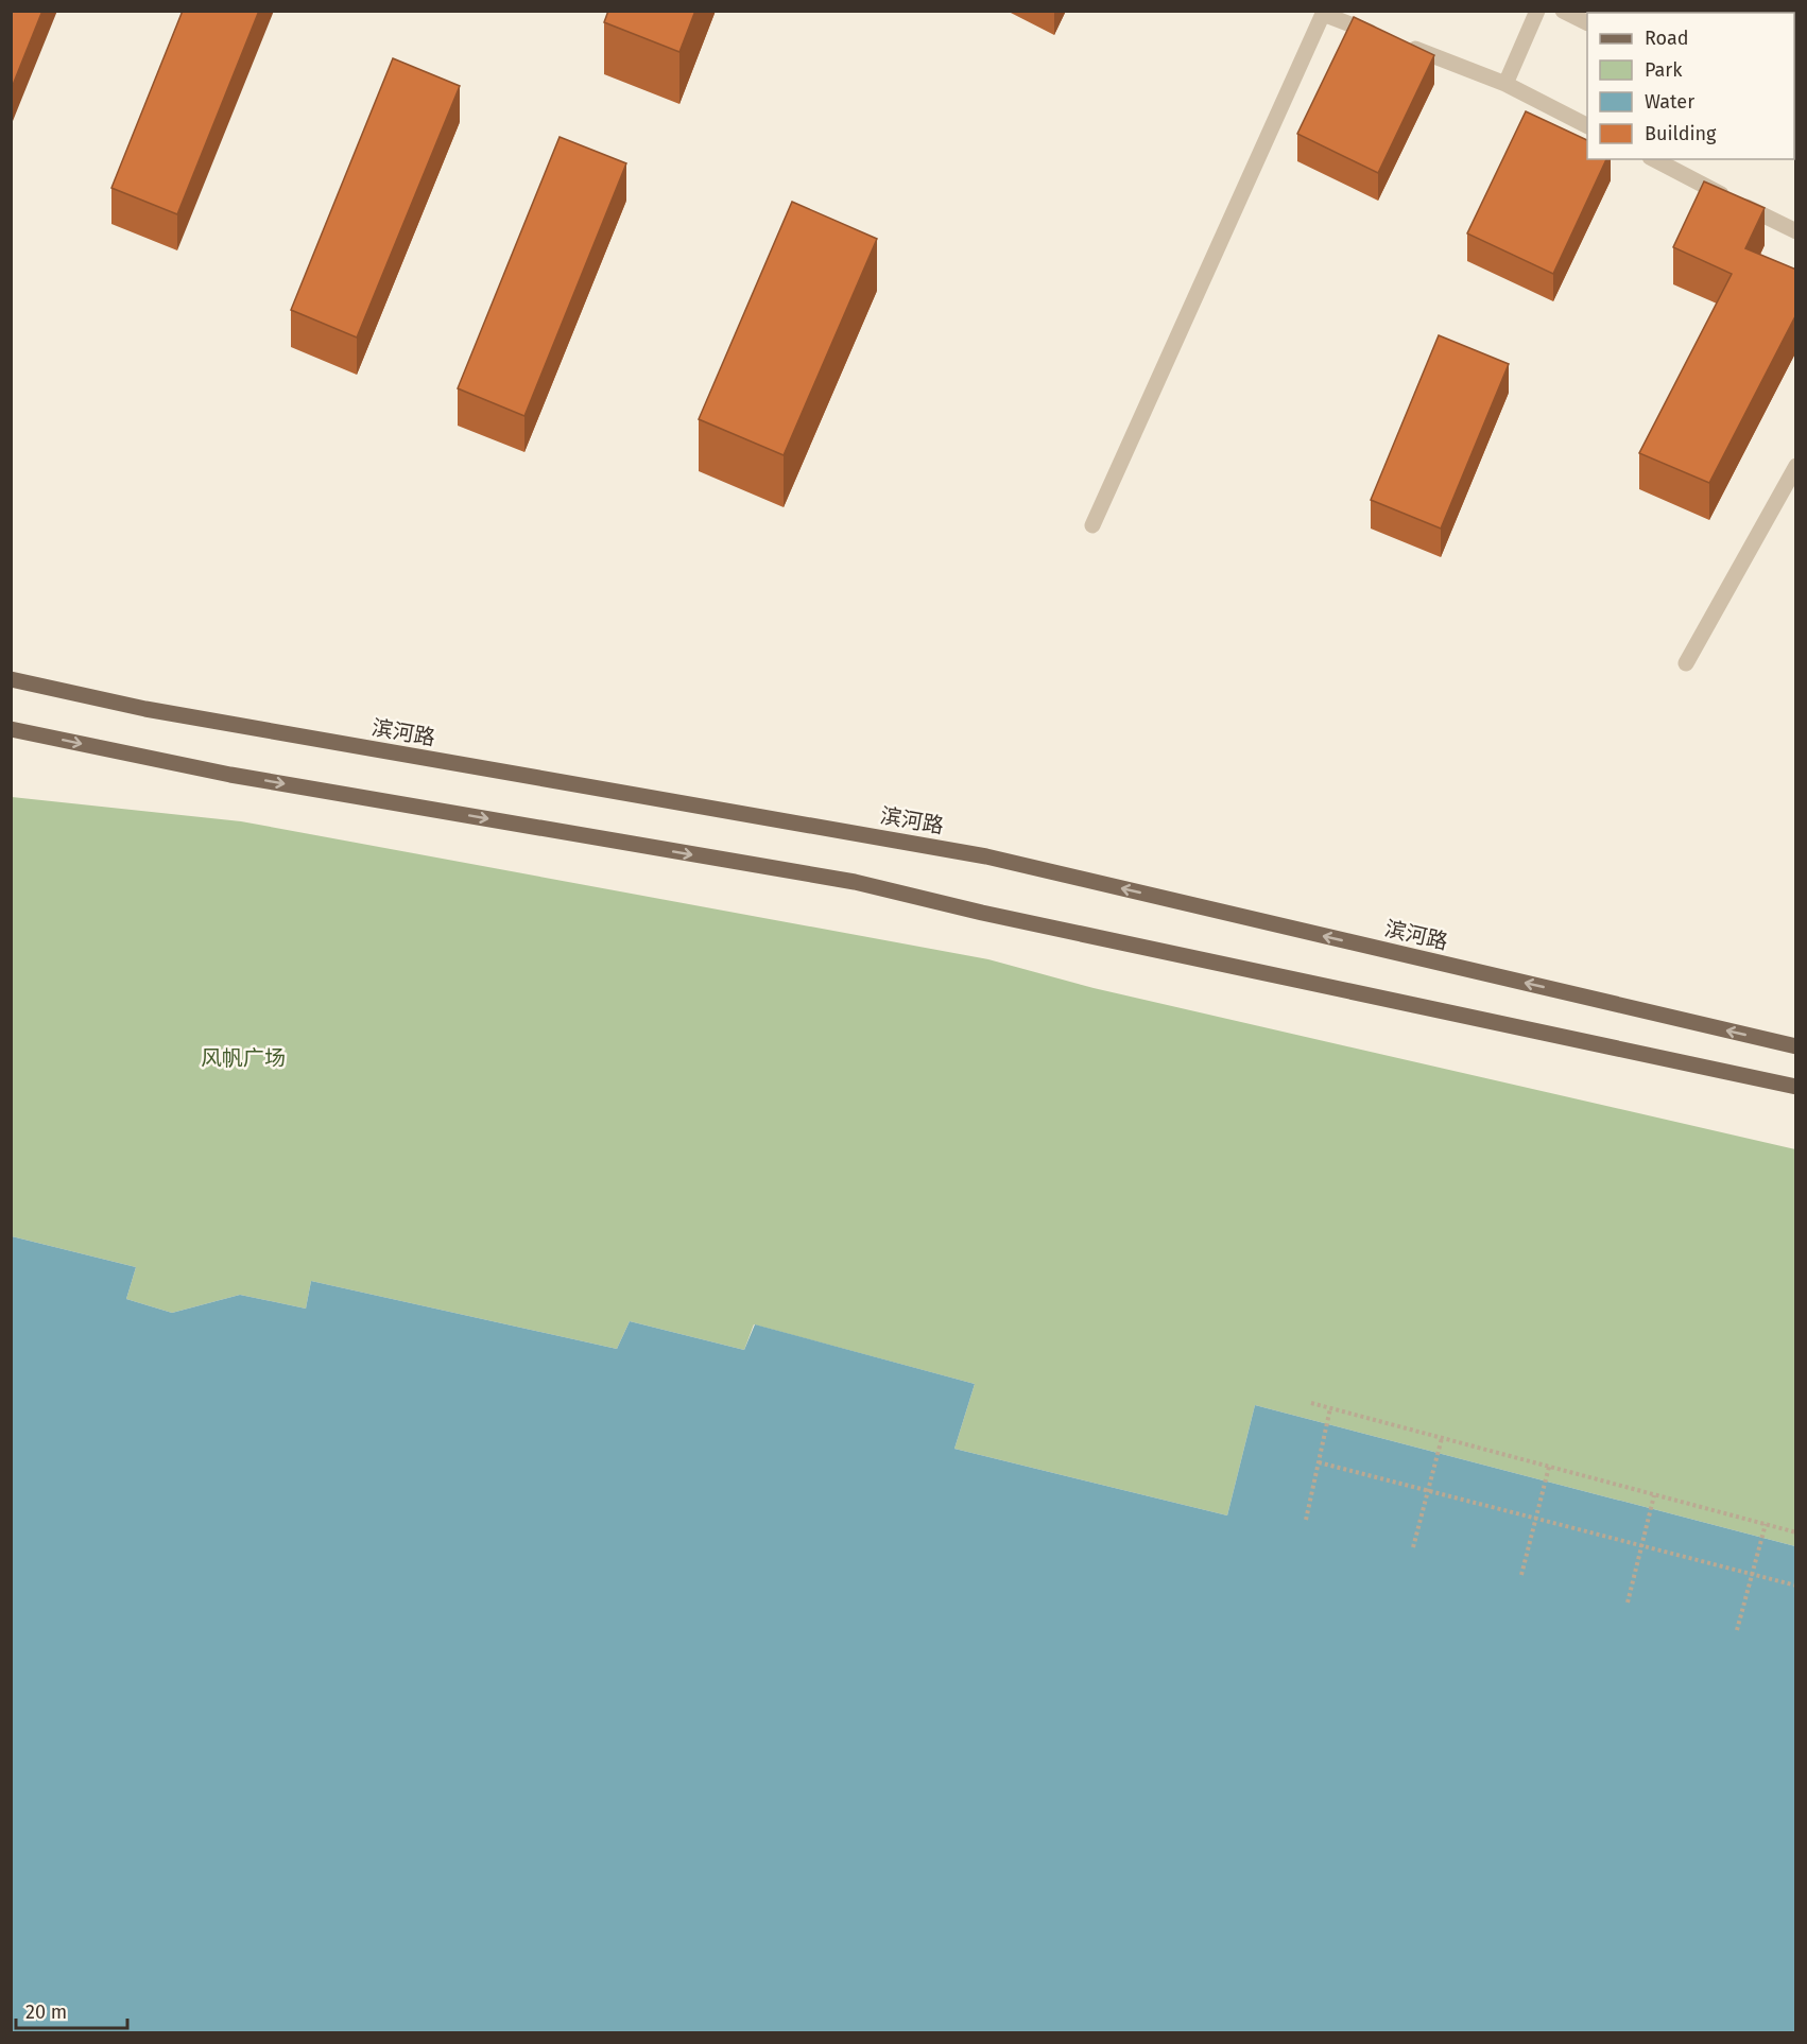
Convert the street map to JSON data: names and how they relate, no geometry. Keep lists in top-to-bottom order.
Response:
{
  "streets": {
    "main road": ["滨河路"]
  },
  "parks": ["风帆广场"],
  "legend": [
    "Road",
    "Park",
    "Water",
    "Building"
  ],
  "scale_bar": "20 m"
}
